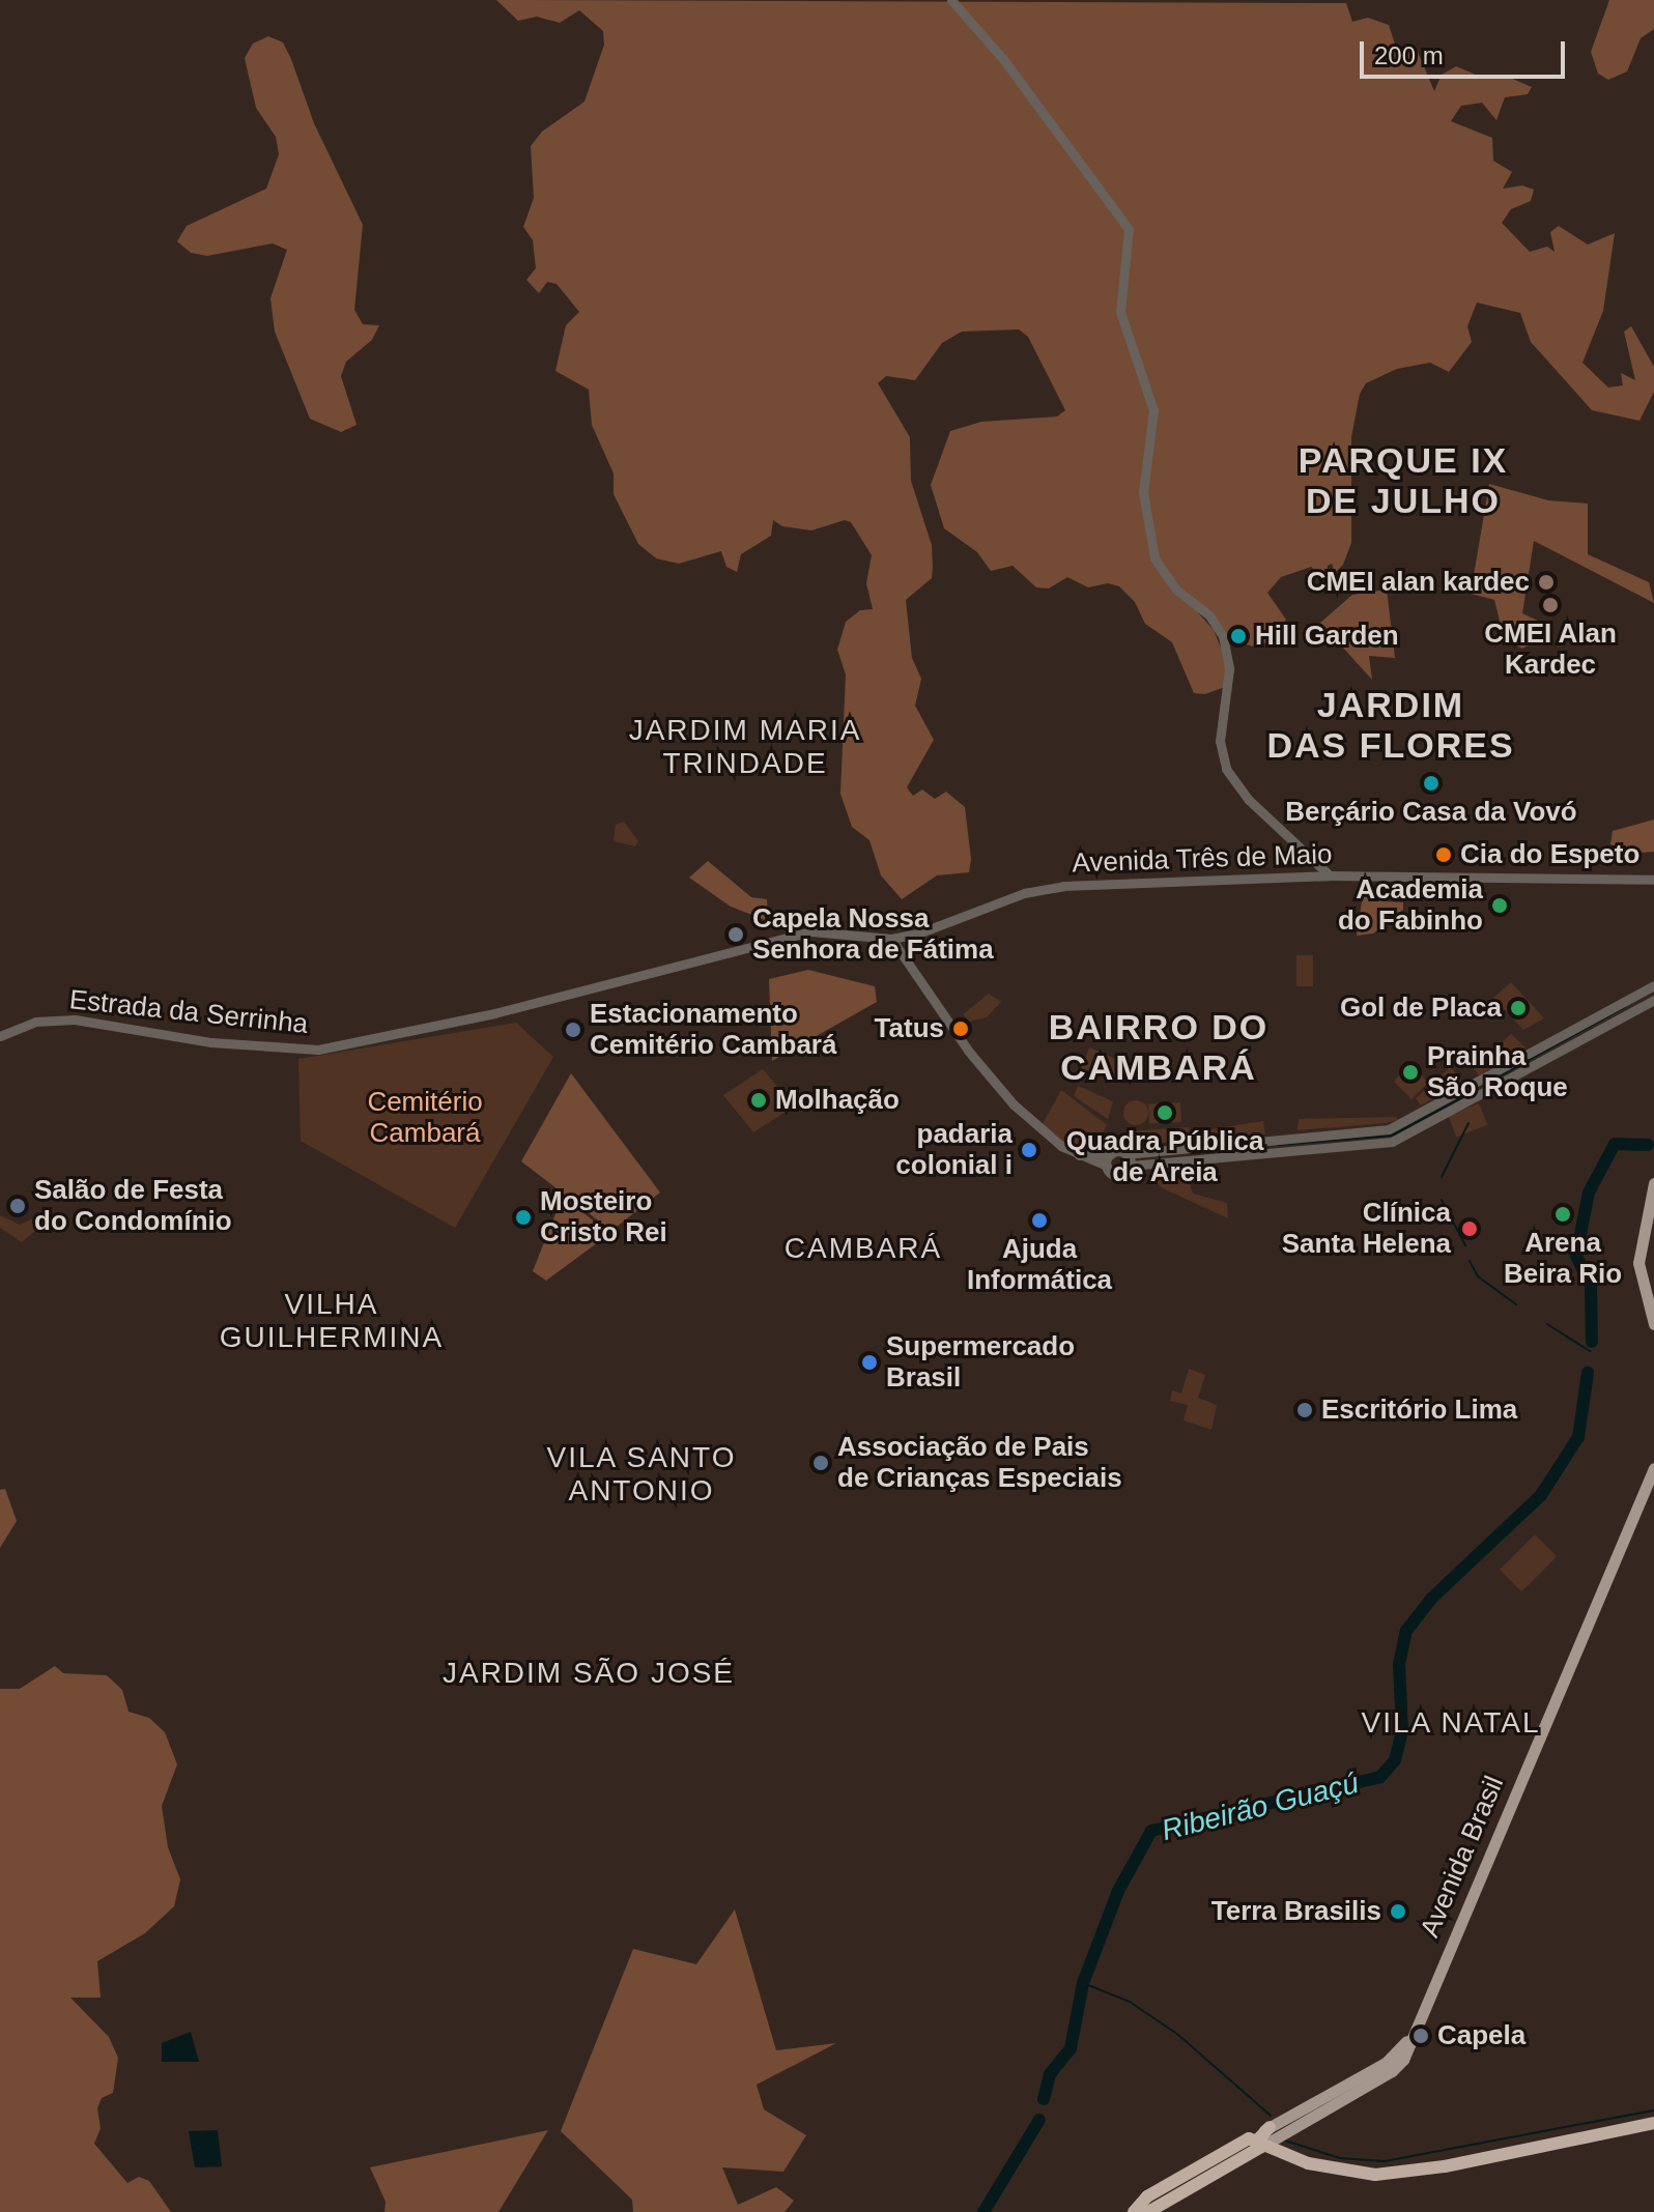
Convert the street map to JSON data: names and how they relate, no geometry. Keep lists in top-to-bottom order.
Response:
{
  "streets": {
    "main road": ["Avenida Brasil"],
    "street": ["Avenida Três de Maio", "Estrada da Serrinha"]
  },
  "crossings": [
    ["Avenida Três de Maio", "Estrada da Serrinha"]
  ],
  "districts": [
    "PARQUE IX DE JULHO",
    "JARDIM DAS FLORES",
    "JARDIM MARIA TRINDADE",
    "BAIRRO DO CAMBARÁ",
    "CAMBARÁ",
    "VILHA GUILHERMINA",
    "VILA SANTO ANTONIO",
    "JARDIM SÃO JOSÉ",
    "VILA NATAL"
  ],
  "water": ["Ribeirão Guaçú"],
  "parks": ["Cemitério Cambará"],
  "places": [
    "CMEI alan kardec",
    "CMEI Alan Kardec",
    "Hill Garden",
    "Berçário Casa da Vovó",
    "Cia do Espeto",
    "Academia do Fabinho",
    "Capela Nossa Senhora de Fátima",
    "Gol de Placa",
    "Tatus",
    "Estacionamento Cemitério Cambará",
    "Prainha São Roque",
    "Molhação",
    "Quadra Pública de Areia",
    "padaria colonial i",
    "Salão de Festa do Condomínio",
    "Arena Beira Rio",
    "Mosteiro Cristo Rei",
    "Ajuda Informática",
    "Clínica Santa Helena",
    "Supermercado Brasil",
    "Escritório Lima",
    "Associação de Pais de Crianças Especiais",
    "Terra Brasilis",
    "Capela"
  ],
  "scale_bar": "200 m"
}
